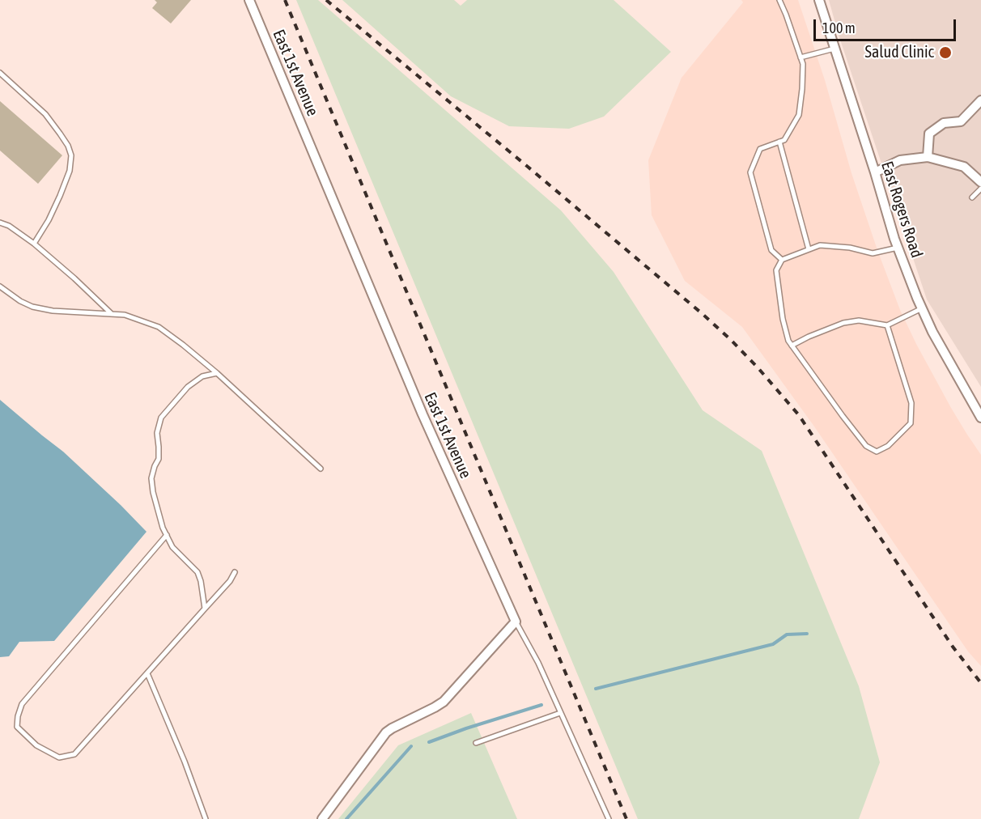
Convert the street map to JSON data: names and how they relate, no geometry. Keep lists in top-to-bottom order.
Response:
{
  "streets": {
    "street": ["East 1st Avenue", "East Rogers Road"]
  },
  "places": ["Salud Clinic"],
  "scale_bar": "100 m"
}
